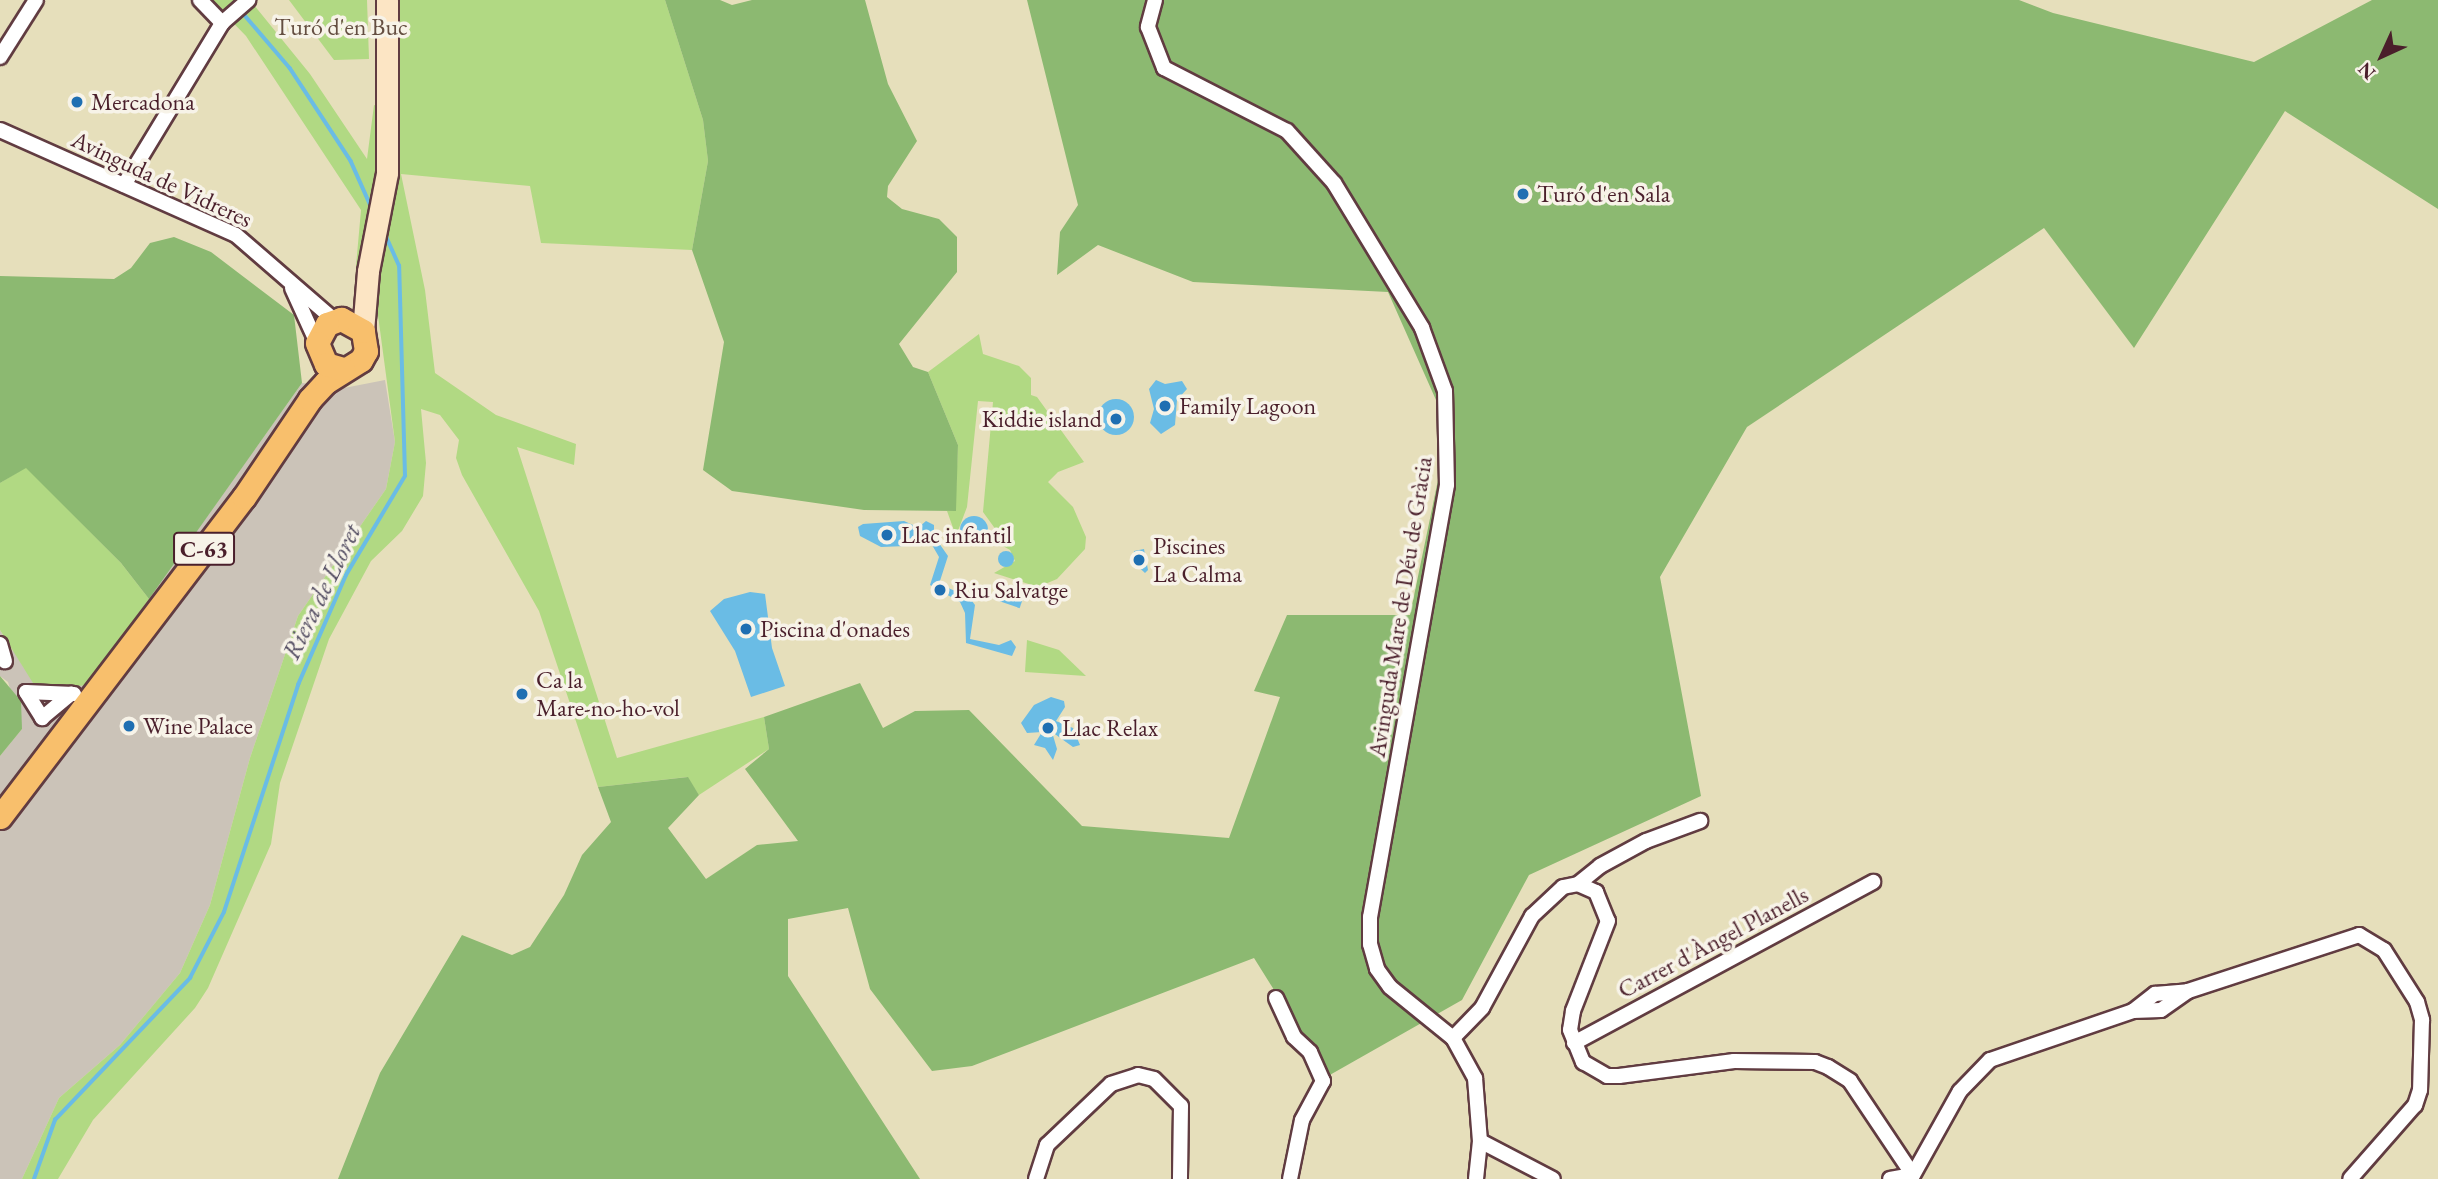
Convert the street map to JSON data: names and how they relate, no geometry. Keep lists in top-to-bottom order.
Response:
{
  "streets": {
    "main road": ["C-63"],
    "street": ["Avinguda de Vidreres", "Avinguda Mare de Déu de Gràcia", "Carrer d'Àngel Planells"]
  },
  "crossings": [
    ["Avinguda de Vidreres", "C-63"]
  ],
  "water": ["Riera de Lloret"],
  "parks": ["Turó d'en Buc"],
  "places": [
    "Mercadona",
    "Turó d'en Sala",
    "Family Lagoon",
    "Kiddie island",
    "Llac infantil",
    "Piscines La Calma",
    "Riu Salvatge",
    "Piscina d'onades",
    "Ca la Mare-no-ho-vol",
    "Wine Palace",
    "Llac Relax"
  ],
  "north": "bottom left"
}
